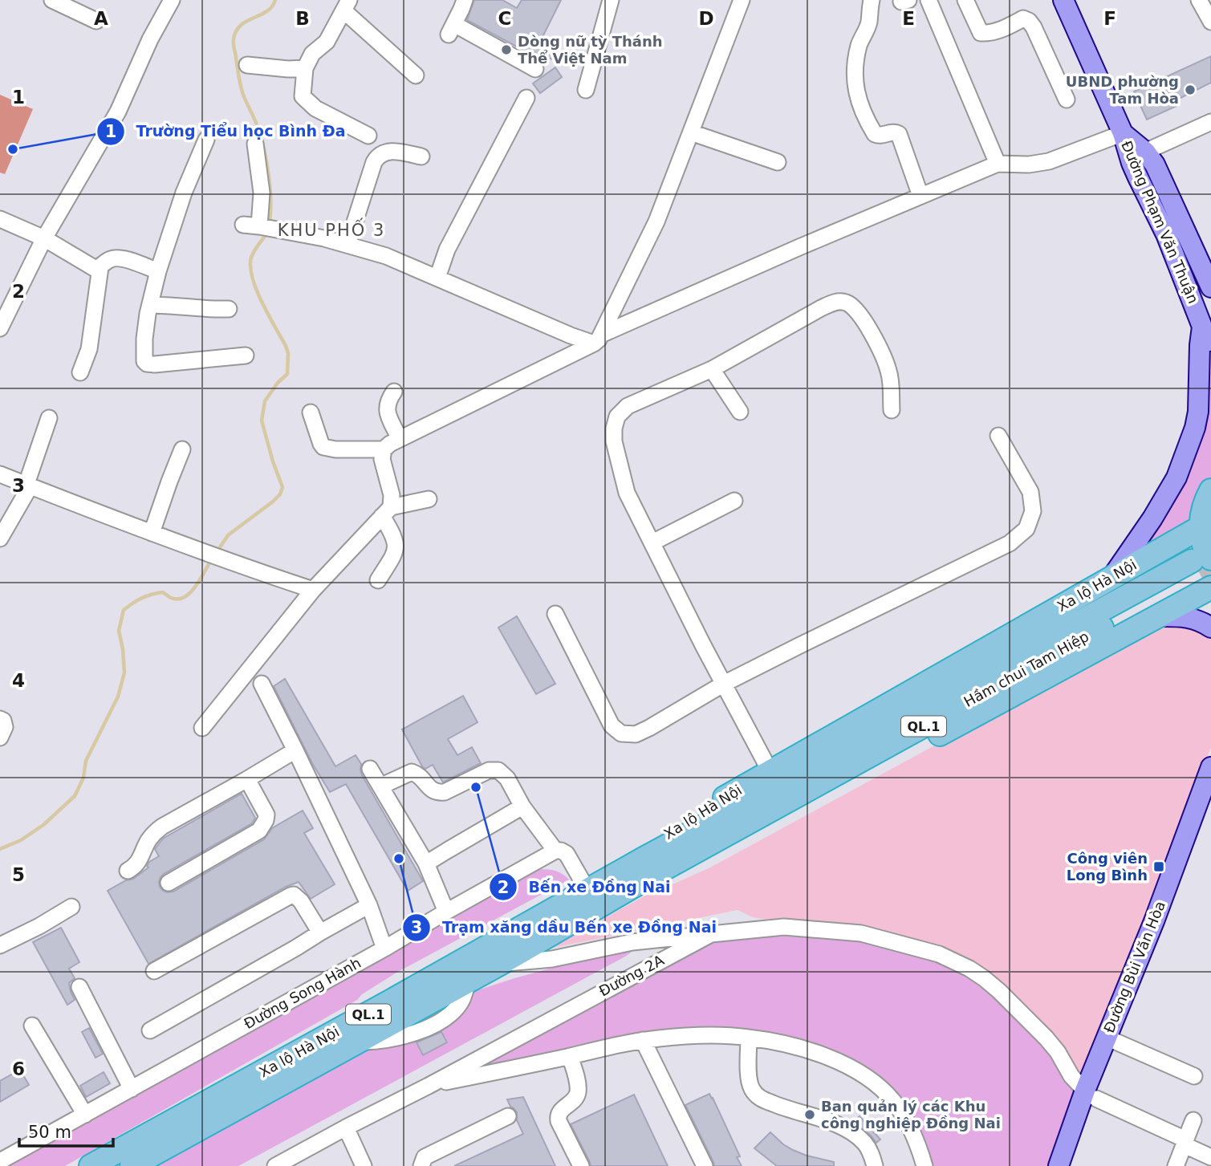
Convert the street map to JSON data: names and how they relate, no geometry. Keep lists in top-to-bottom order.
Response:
{
  "streets": {
    "highway": ["Xa lộ Hà Nội", "Hầm chui Tam Hiệp", "QL.1"],
    "main road": ["Đường Phạm Văn Thuận", "Đường Bùi Văn Hòa"],
    "street": ["Đường 2A", "Đường Song Hành"]
  },
  "crossings": [
    ["Xa lộ Hà Nội", "Hầm chui Tam Hiệp"],
    ["Đường Bùi Văn Hòa", "Đường 2A"]
  ],
  "districts": ["KHU PHỐ 3"],
  "places": {
    "other": [
      "Dòng nữ tỳ Thánh Thể Việt Nam",
      "UBND phường Tam Hòa",
      "Trường Tiểu học Bình Đa",
      "Bến xe Đồng Nai",
      "Trạm xăng dầu Bến xe Đồng Nai",
      "Ban quản lý các Khu công nghiệp Đồng Nai"
    ],
    "transit": ["Công viên Long Bình"]
  },
  "scale_bar": "50 m",
  "grid": {
    "columns": [
      "A",
      "B",
      "C",
      "D",
      "E",
      "F"
    ],
    "rows": [
      "1",
      "2",
      "3",
      "4",
      "5",
      "6"
    ]
  }
}
